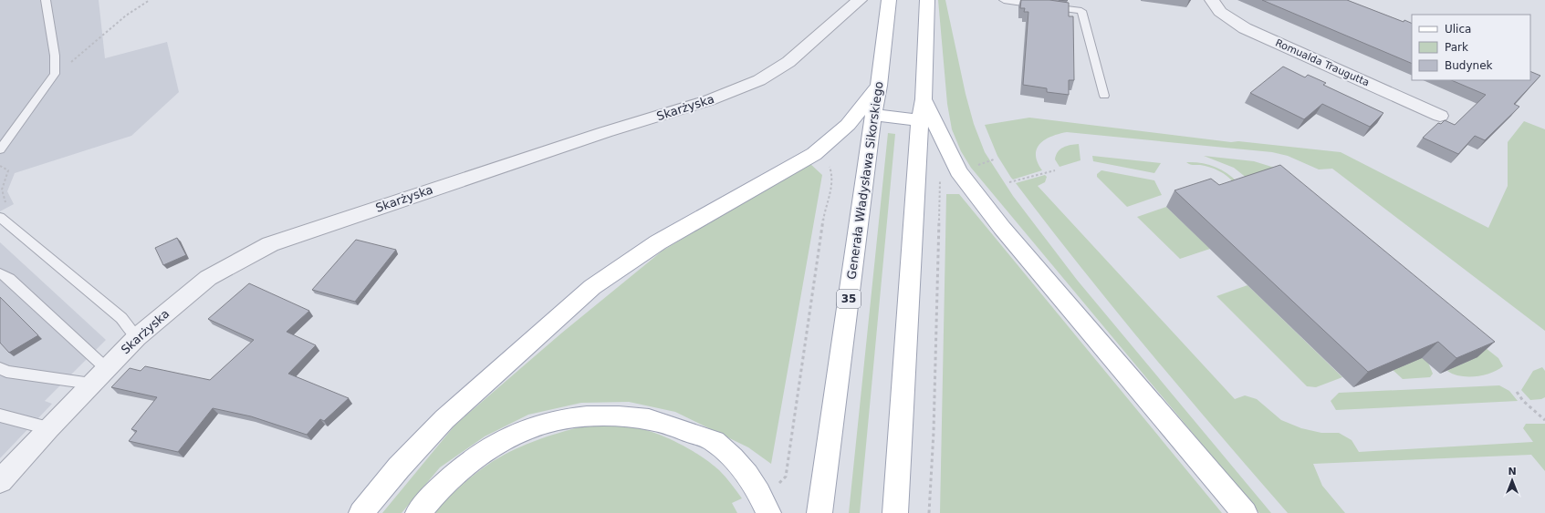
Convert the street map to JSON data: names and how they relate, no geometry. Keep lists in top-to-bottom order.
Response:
{
  "streets": {
    "main road": ["Generała Władysława Sikorskiego", "35"],
    "street": ["Romualda Traugutta", "Skarżyska"]
  },
  "legend": ["Ulica", "Park", "Budynek"],
  "north": "top"
}
